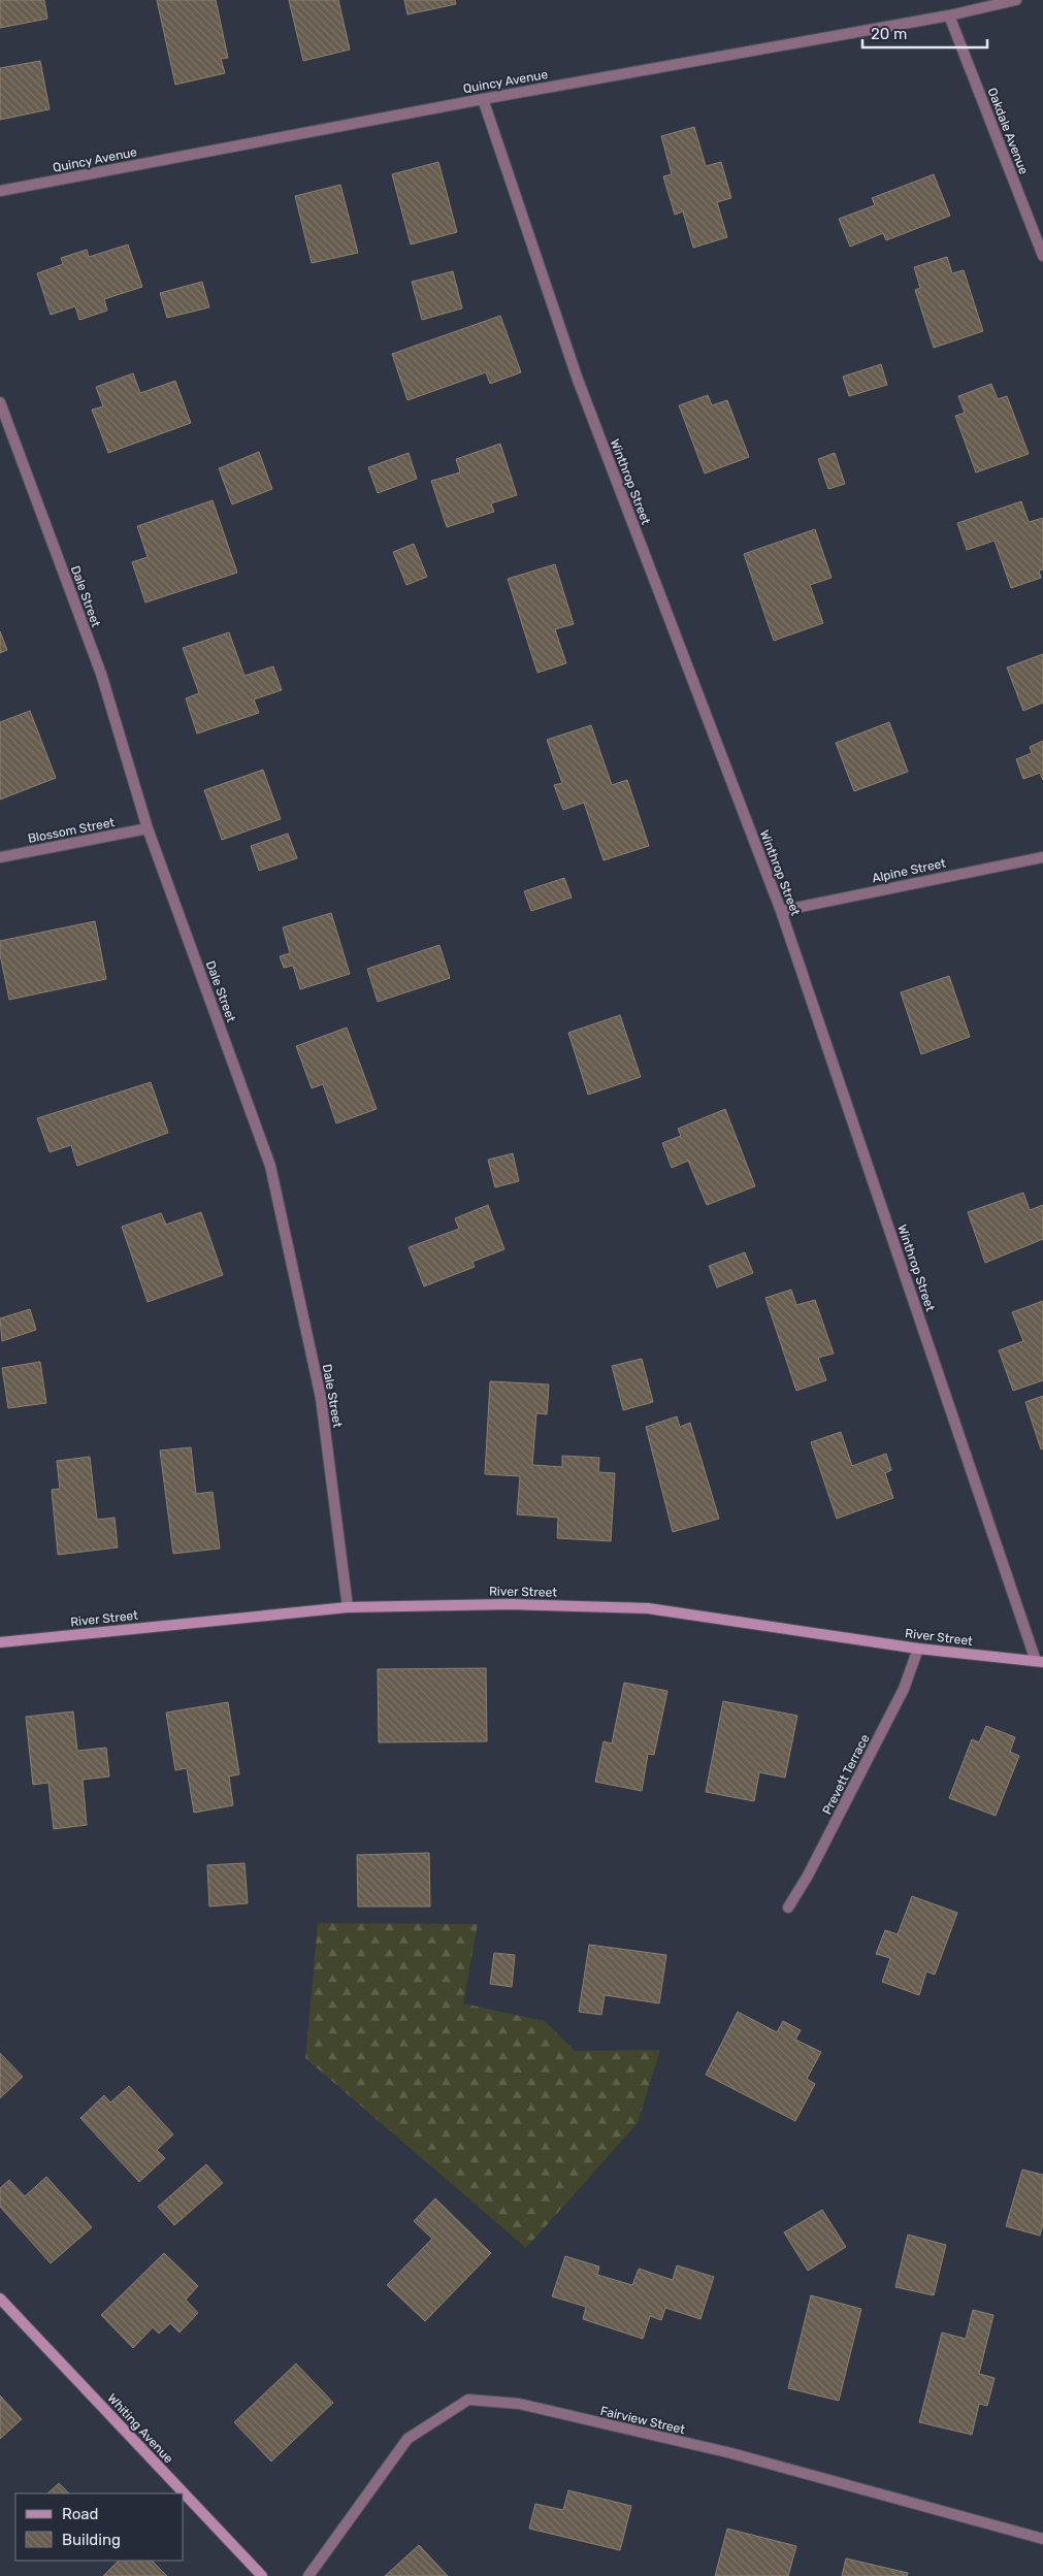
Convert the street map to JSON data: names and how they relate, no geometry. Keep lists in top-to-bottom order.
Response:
{
  "streets": {
    "street": [
      "Quincy Avenue",
      "Oakdale Avenue",
      "Winthrop Street",
      "Dale Street",
      "Blossom Street",
      "Alpine Street",
      "River Street",
      "Prevett Terrace",
      "Fairview Street",
      "Whiting Avenue"
    ]
  },
  "crossings": [
    ["Quincy Avenue", "Oakdale Avenue"],
    ["Quincy Avenue", "Winthrop Street"],
    ["Winthrop Street", "Alpine Street"],
    ["Winthrop Street", "River Street"],
    ["Dale Street", "Blossom Street"],
    ["Dale Street", "River Street"],
    ["River Street", "Prevett Terrace"]
  ],
  "legend": ["Road", "Building"],
  "scale_bar": "20 m"
}
